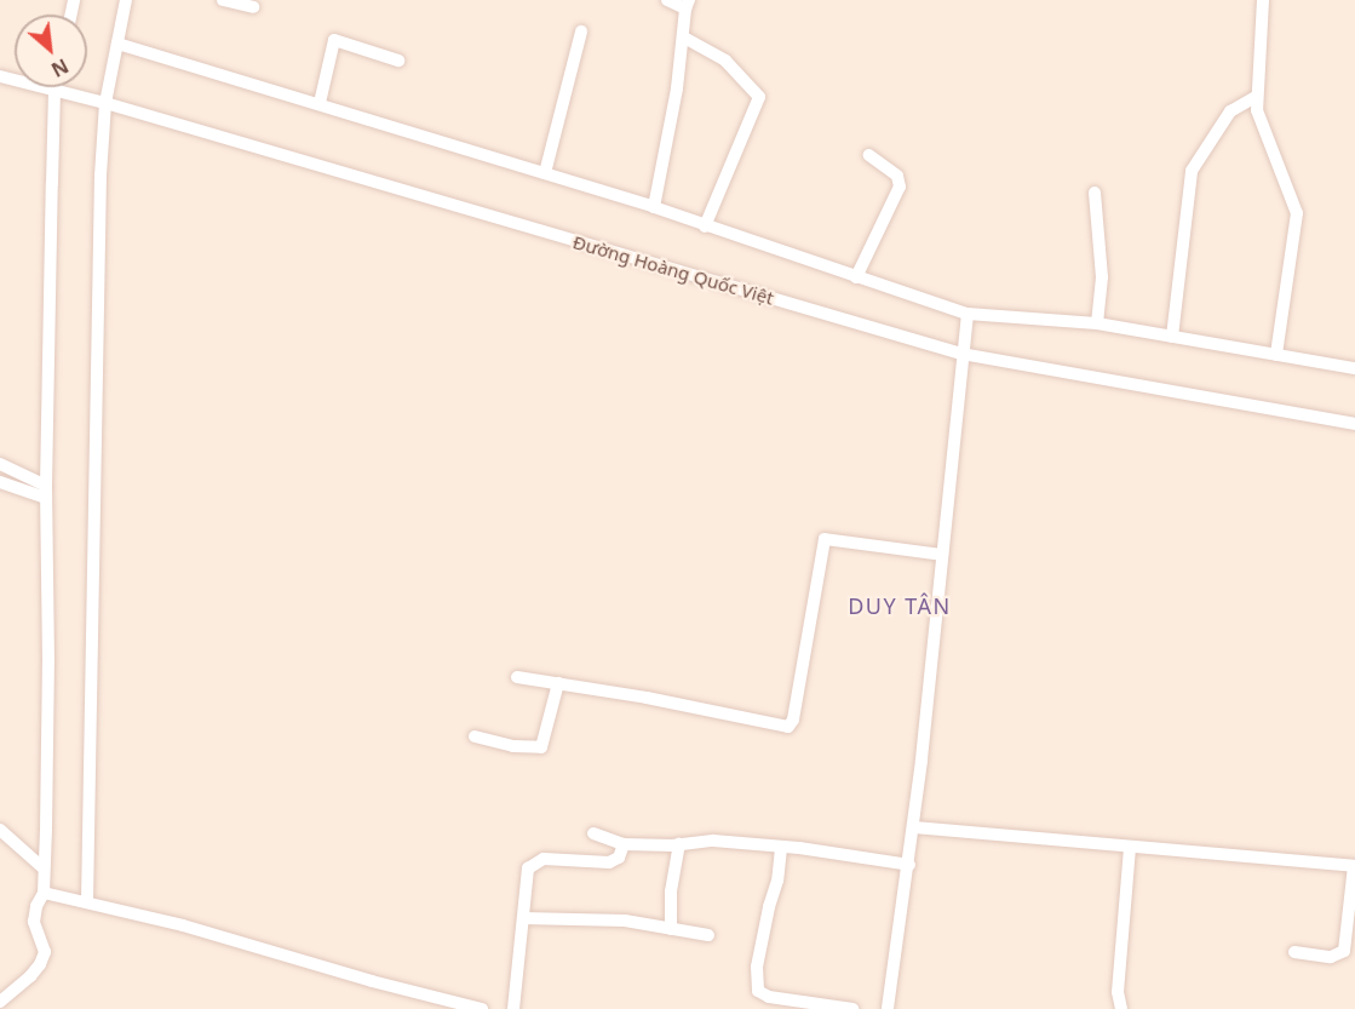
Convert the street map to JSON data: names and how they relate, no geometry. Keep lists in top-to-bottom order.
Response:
{
  "streets": {
    "street": ["Đường Hoàng Quốc Việt"]
  },
  "districts": ["DUY TÂN"],
  "north": "bottom right"
}
